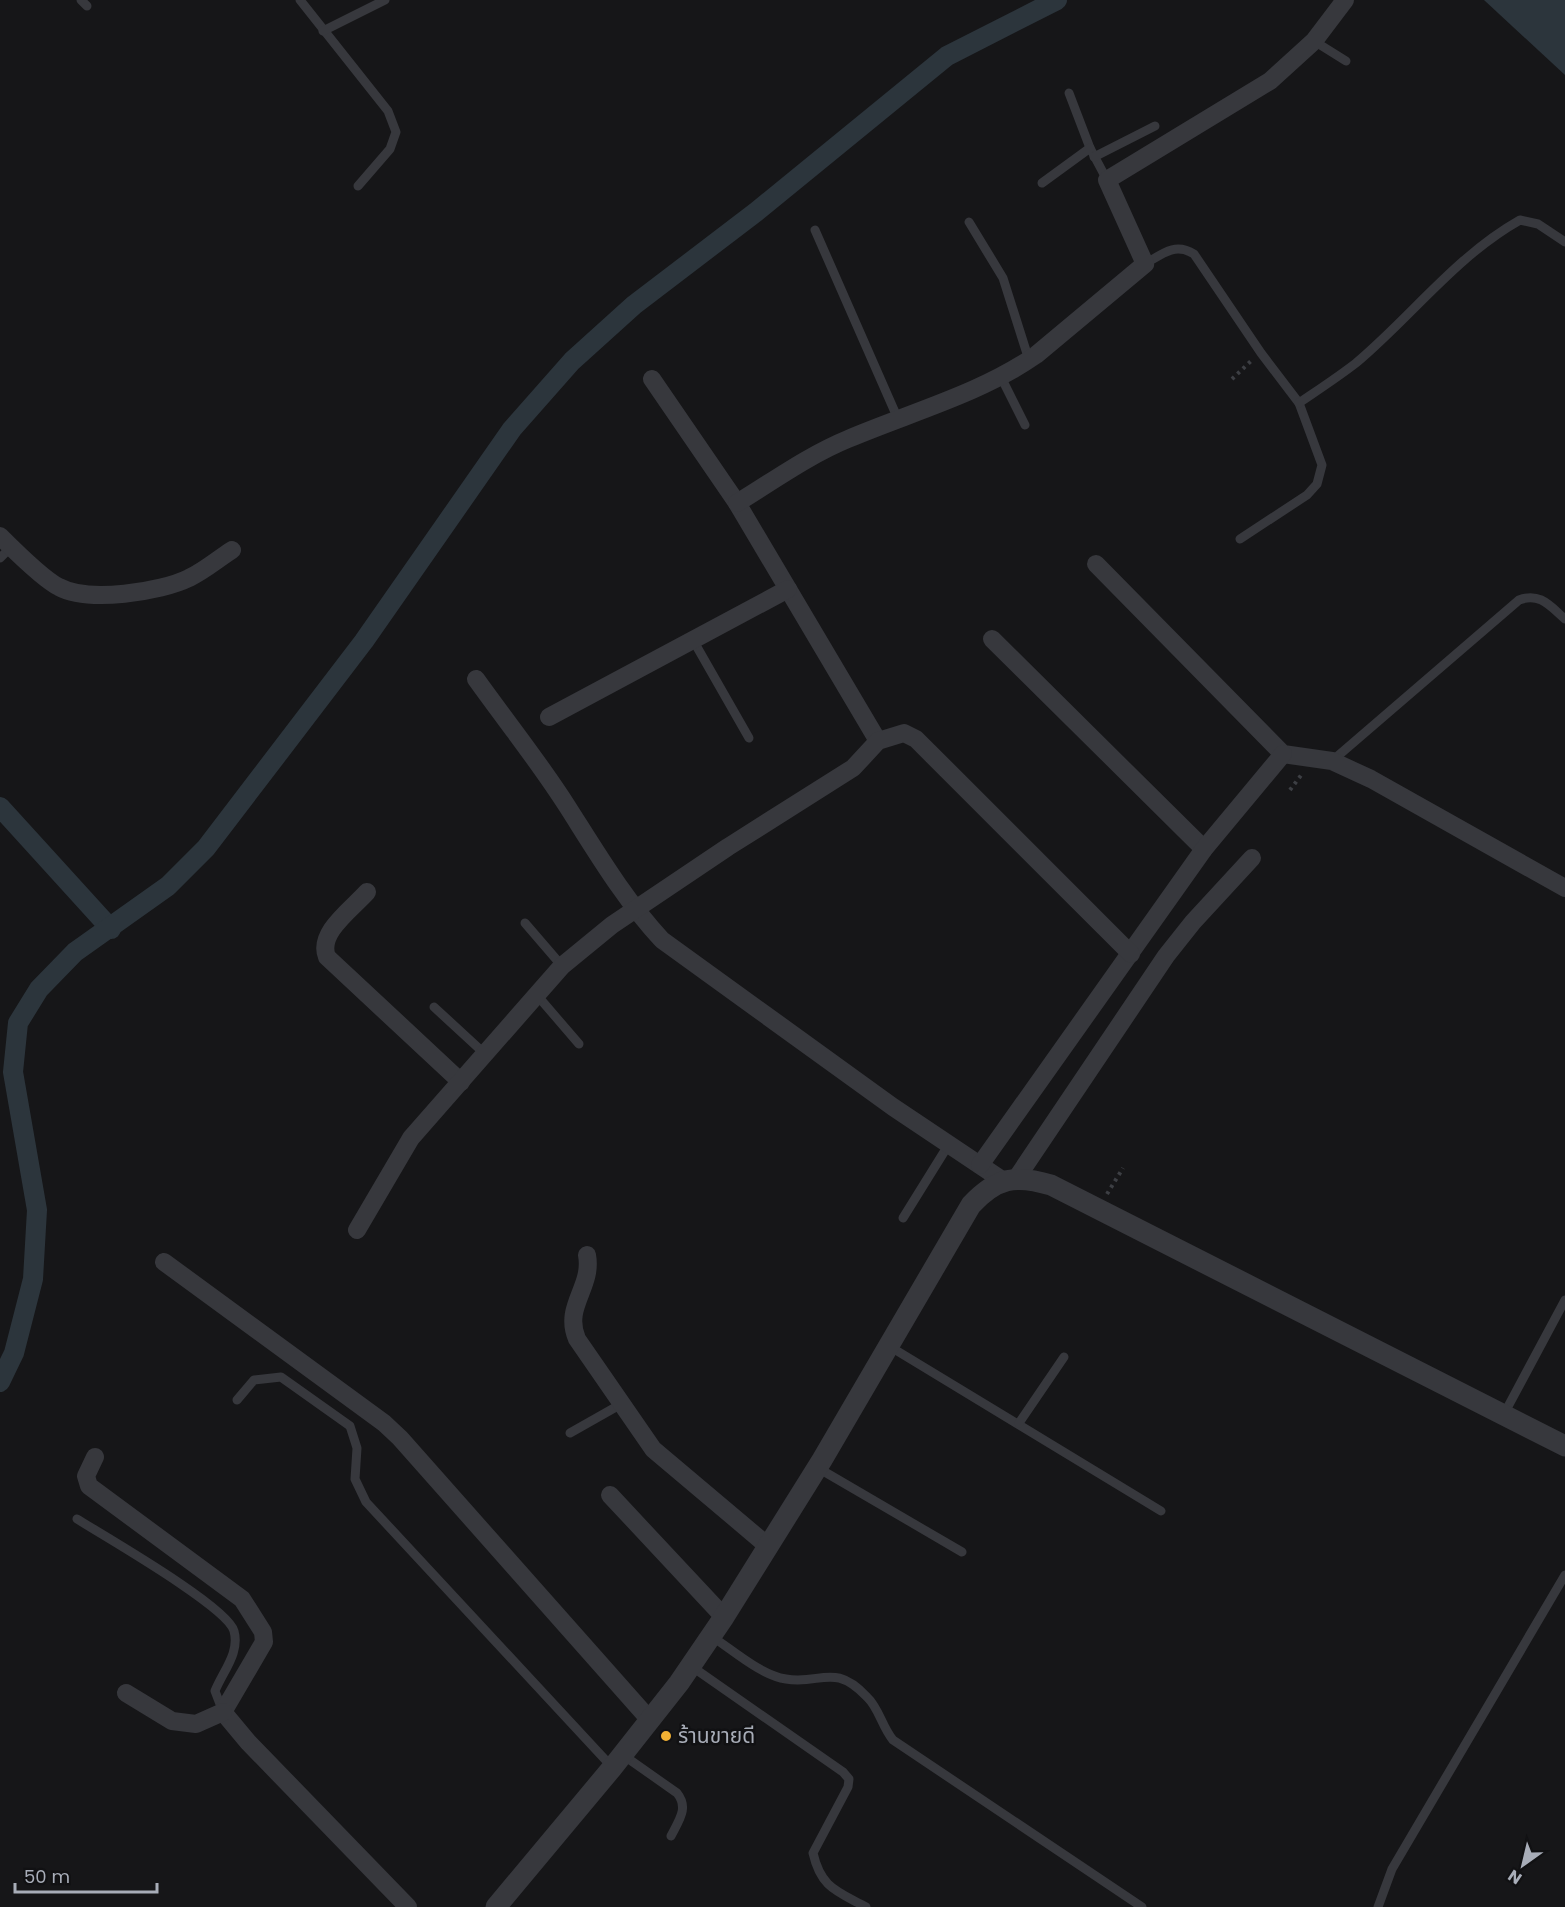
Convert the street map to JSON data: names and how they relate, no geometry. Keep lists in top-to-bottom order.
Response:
{
  "places": ["ร้านขายดี"],
  "scale_bar": "50 m",
  "north": "bottom left"
}
